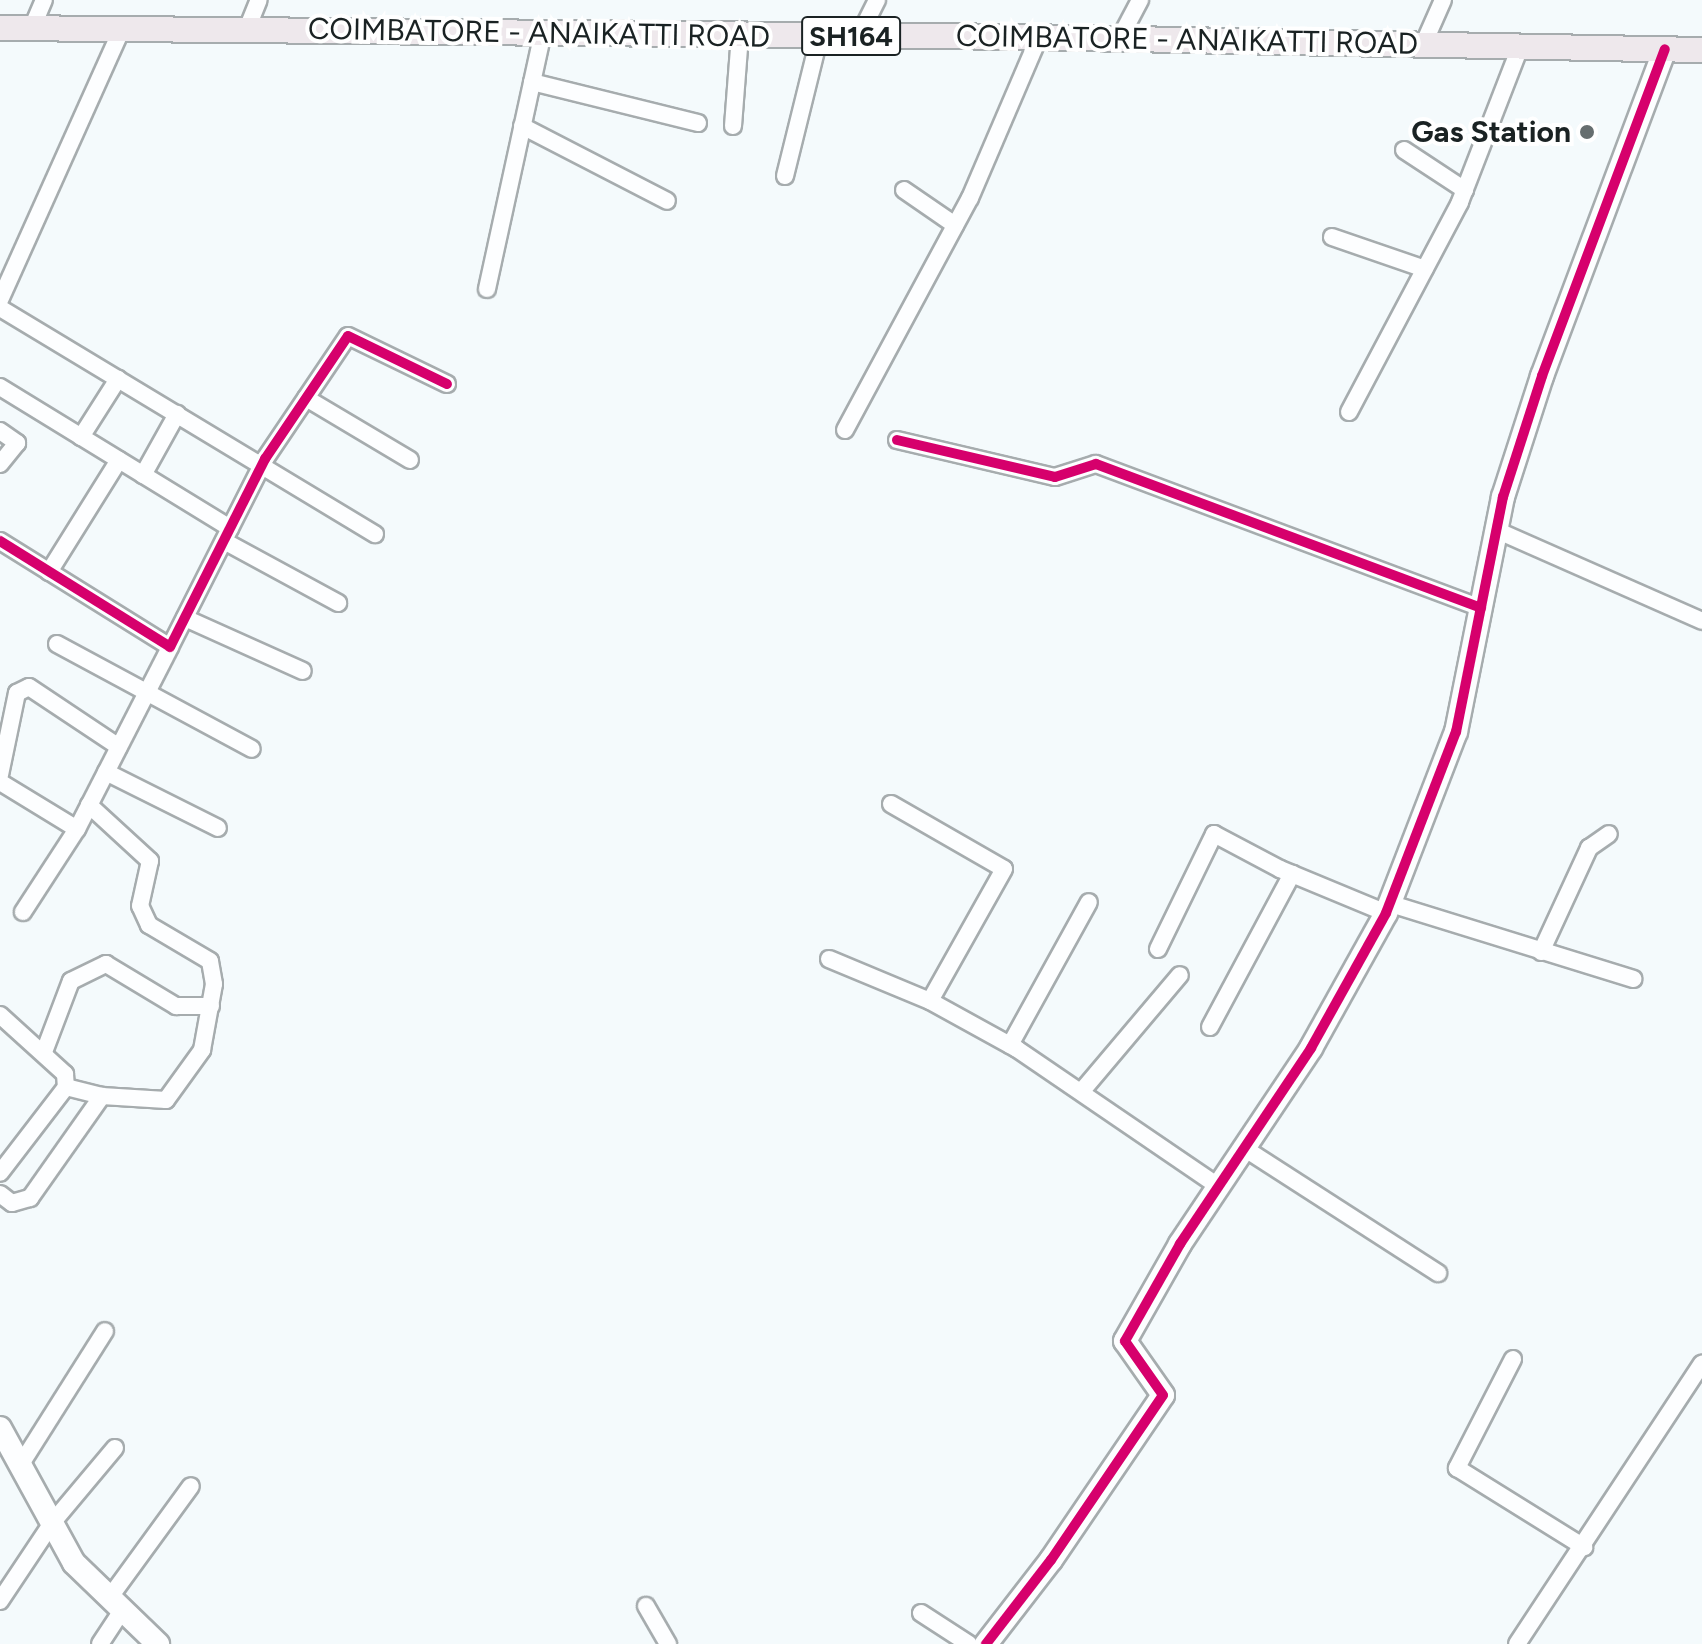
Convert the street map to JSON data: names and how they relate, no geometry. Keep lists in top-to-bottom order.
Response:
{
  "streets": {
    "main road": ["COIMBATORE - ANAIKATTI ROAD", "SH164"]
  },
  "places": ["Gas Station"]
}
